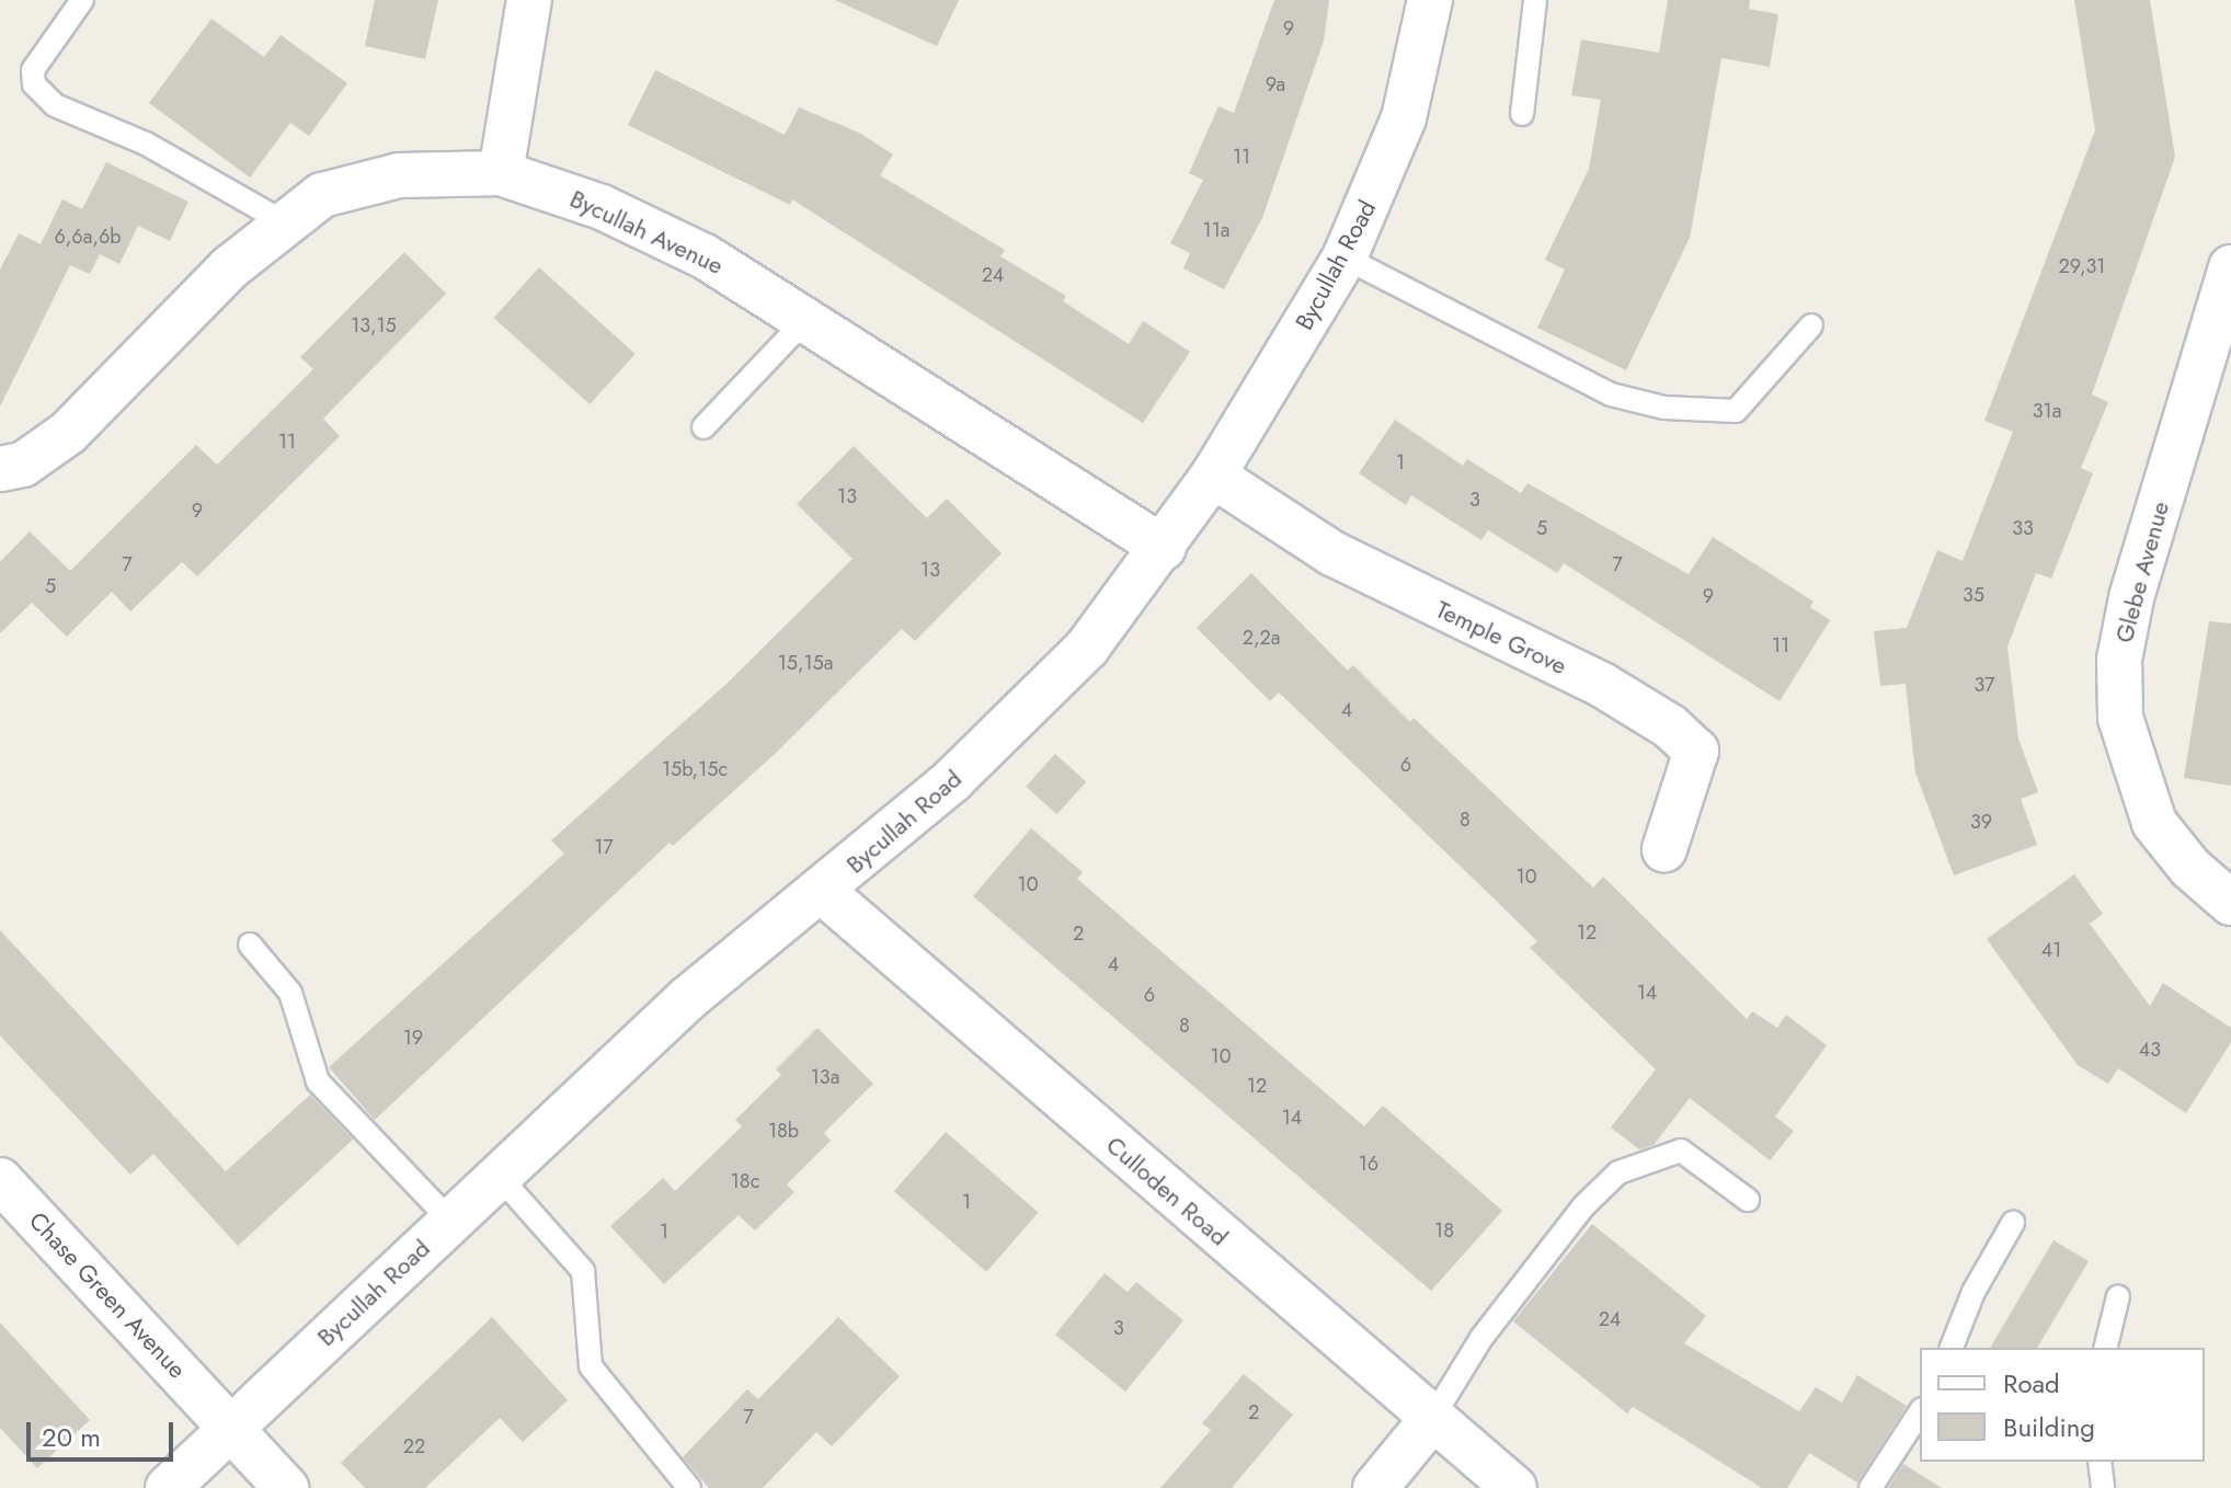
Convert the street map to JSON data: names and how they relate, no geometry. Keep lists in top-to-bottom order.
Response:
{
  "streets": {
    "street": [
      "Bycullah Avenue",
      "Bycullah Road",
      "Glebe Avenue",
      "Temple Grove",
      "Culloden Road",
      "Chase Green Avenue"
    ]
  },
  "crossings": [
    ["Bycullah Avenue", "Bycullah Road"],
    ["Bycullah Road", "Temple Grove"],
    ["Bycullah Road", "Culloden Road"],
    ["Bycullah Road", "Chase Green Avenue"]
  ],
  "house_numbers": [
    "9",
    "9a",
    "11",
    "11a",
    "6,6a,6b",
    "29,31",
    "24",
    "13,15",
    "31a",
    "11",
    "1",
    "13",
    "3",
    "9",
    "5",
    "33",
    "7",
    "7",
    "13",
    "5",
    "35",
    "9",
    "2,2a",
    "11",
    "15,15a",
    "37",
    "4",
    "6",
    "15b,15c",
    "8",
    "39",
    "17",
    "10",
    "10",
    "12",
    "2",
    "41",
    "4",
    "14",
    "6",
    "8",
    "19",
    "43",
    "10",
    "13a",
    "12",
    "14",
    "18b",
    "16",
    "18c",
    "1",
    "18",
    "1",
    "24",
    "3",
    "2",
    "7",
    "22"
  ],
  "legend": ["Road", "Building"],
  "scale_bar": "20 m"
}
